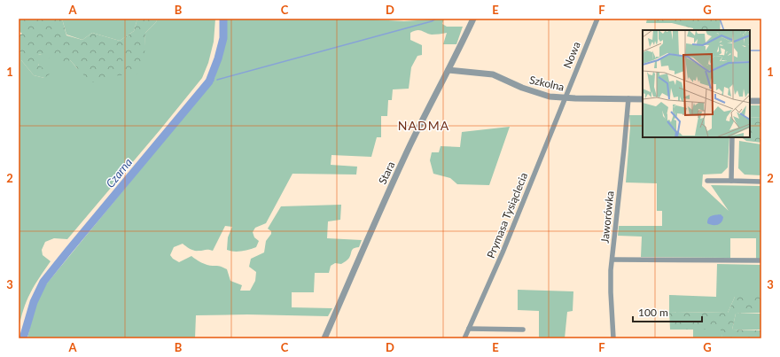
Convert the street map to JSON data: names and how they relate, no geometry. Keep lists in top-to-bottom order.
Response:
{
  "streets": {
    "street": [
      "Nowa",
      "Szkolna",
      "Stara",
      "Prymasa Tysiąclecia",
      "Jaworówka"
    ]
  },
  "crossings": [
    ["Nowa", "Szkolna"],
    ["Nowa", "Prymasa Tysiąclecia"],
    ["Szkolna", "Stara"],
    ["Szkolna", "Prymasa Tysiąclecia"],
    ["Szkolna", "Jaworówka"]
  ],
  "districts": ["NADMA"],
  "water": ["Czarna"],
  "scale_bar": "100 m",
  "grid": {
    "columns": [
      "A",
      "B",
      "C",
      "D",
      "E",
      "F",
      "G"
    ],
    "rows": ["1", "2", "3"]
  }
}
